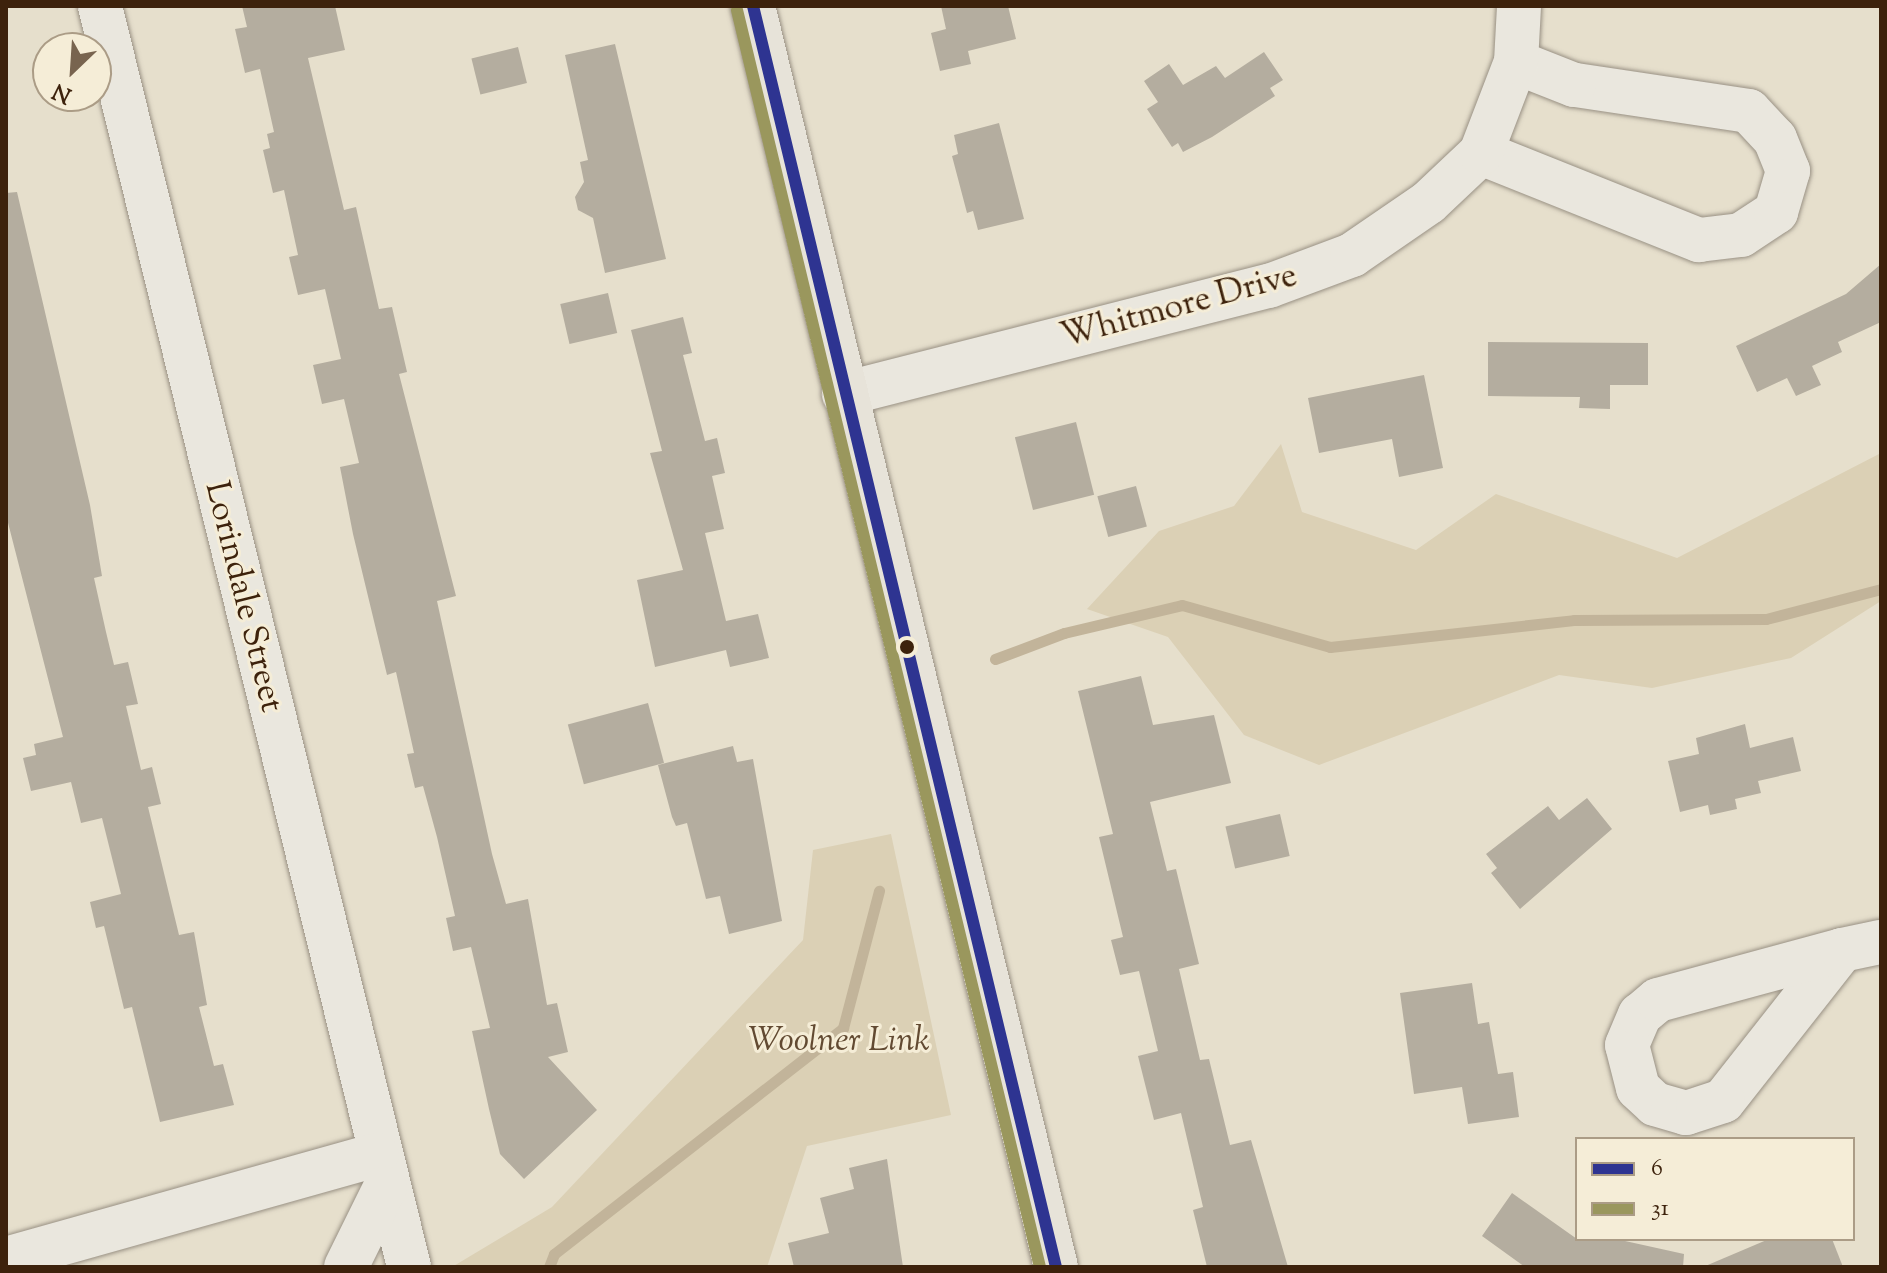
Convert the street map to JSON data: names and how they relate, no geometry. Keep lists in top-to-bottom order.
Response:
{
  "streets": {
    "street": ["Whitmore Drive", "Lorindale Street"]
  },
  "parks": ["Woolner Link"],
  "lines": ["transit line 6", "transit line 31"],
  "legend": ["6", "31"],
  "north": "bottom left"
}
